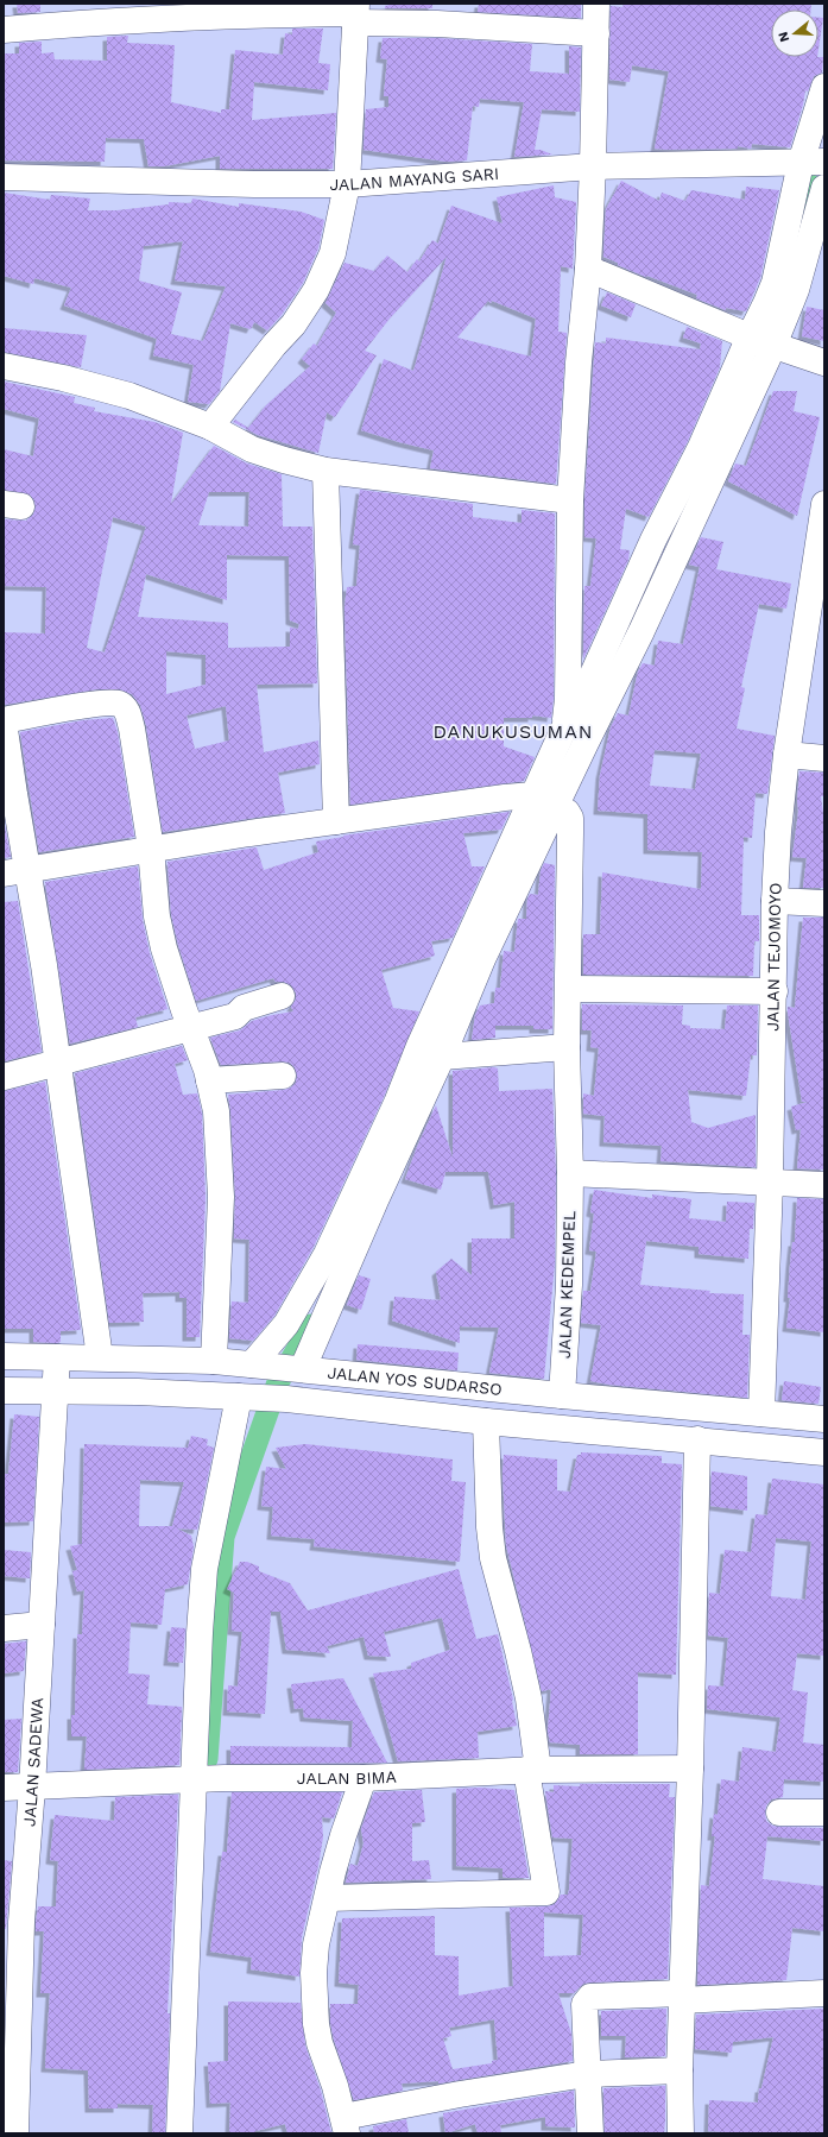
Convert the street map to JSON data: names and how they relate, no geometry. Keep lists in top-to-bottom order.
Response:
{
  "streets": {
    "street": [
      "JALAN MAYANG SARI",
      "JALAN TEJOMOYO",
      "JALAN KEDEMPEL",
      "JALAN YOS SUDARSO",
      "JALAN SADEWA",
      "JALAN BIMA"
    ]
  },
  "crossings": [
    ["JALAN TEJOMOYO", "JALAN YOS SUDARSO"],
    ["JALAN KEDEMPEL", "JALAN YOS SUDARSO"],
    ["JALAN YOS SUDARSO", "JALAN SADEWA"],
    ["JALAN SADEWA", "JALAN BIMA"]
  ],
  "districts": ["DANUKUSUMAN"],
  "north": "left"
}
